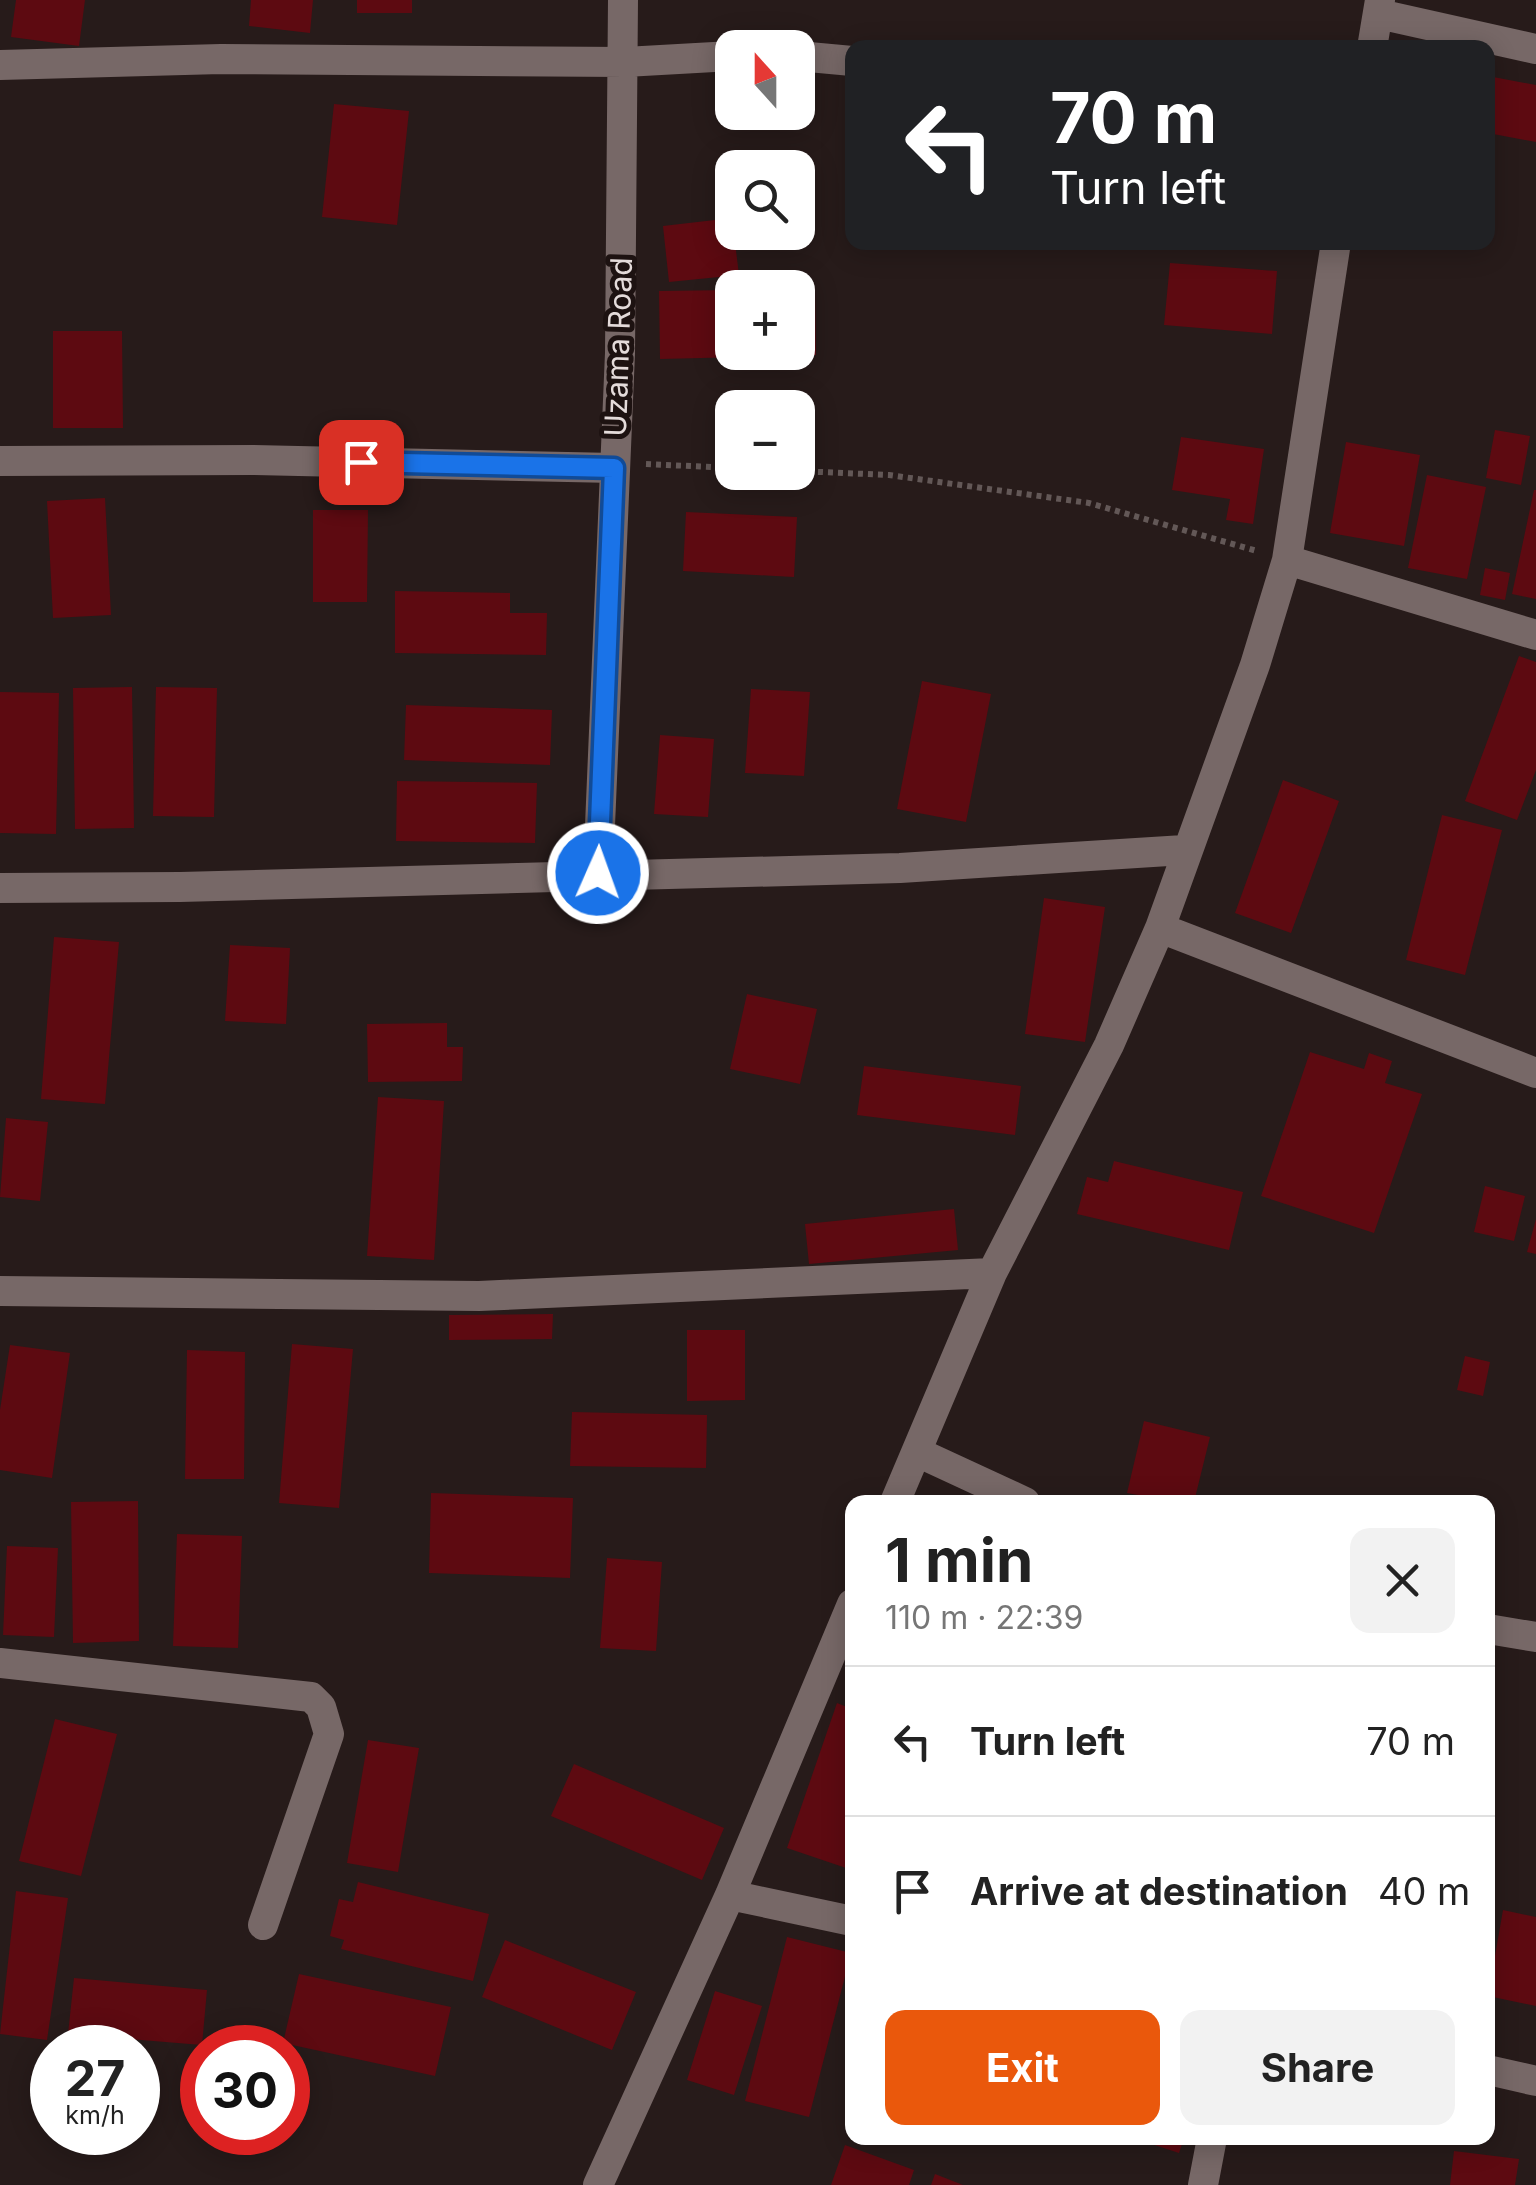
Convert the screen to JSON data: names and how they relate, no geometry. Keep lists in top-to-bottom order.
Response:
{
  "streets": {
    "street": ["Uzama Road"]
  },
  "north": "top",
  "page": {
    "map_buttons": ["+", "−"],
    "turn": ["70 m", "Turn left"],
    "heading": ["1 min", "110 m · 22:39"],
    "list": [
      {
        "name": "Turn left",
        "value": "70 m"
      },
      {
        "name": "Arrive at destination",
        "value": "40 m"
      }
    ],
    "buttons": ["Exit", "Share"],
    "speed": "27 km/h",
    "limit": "30"
  }
}
